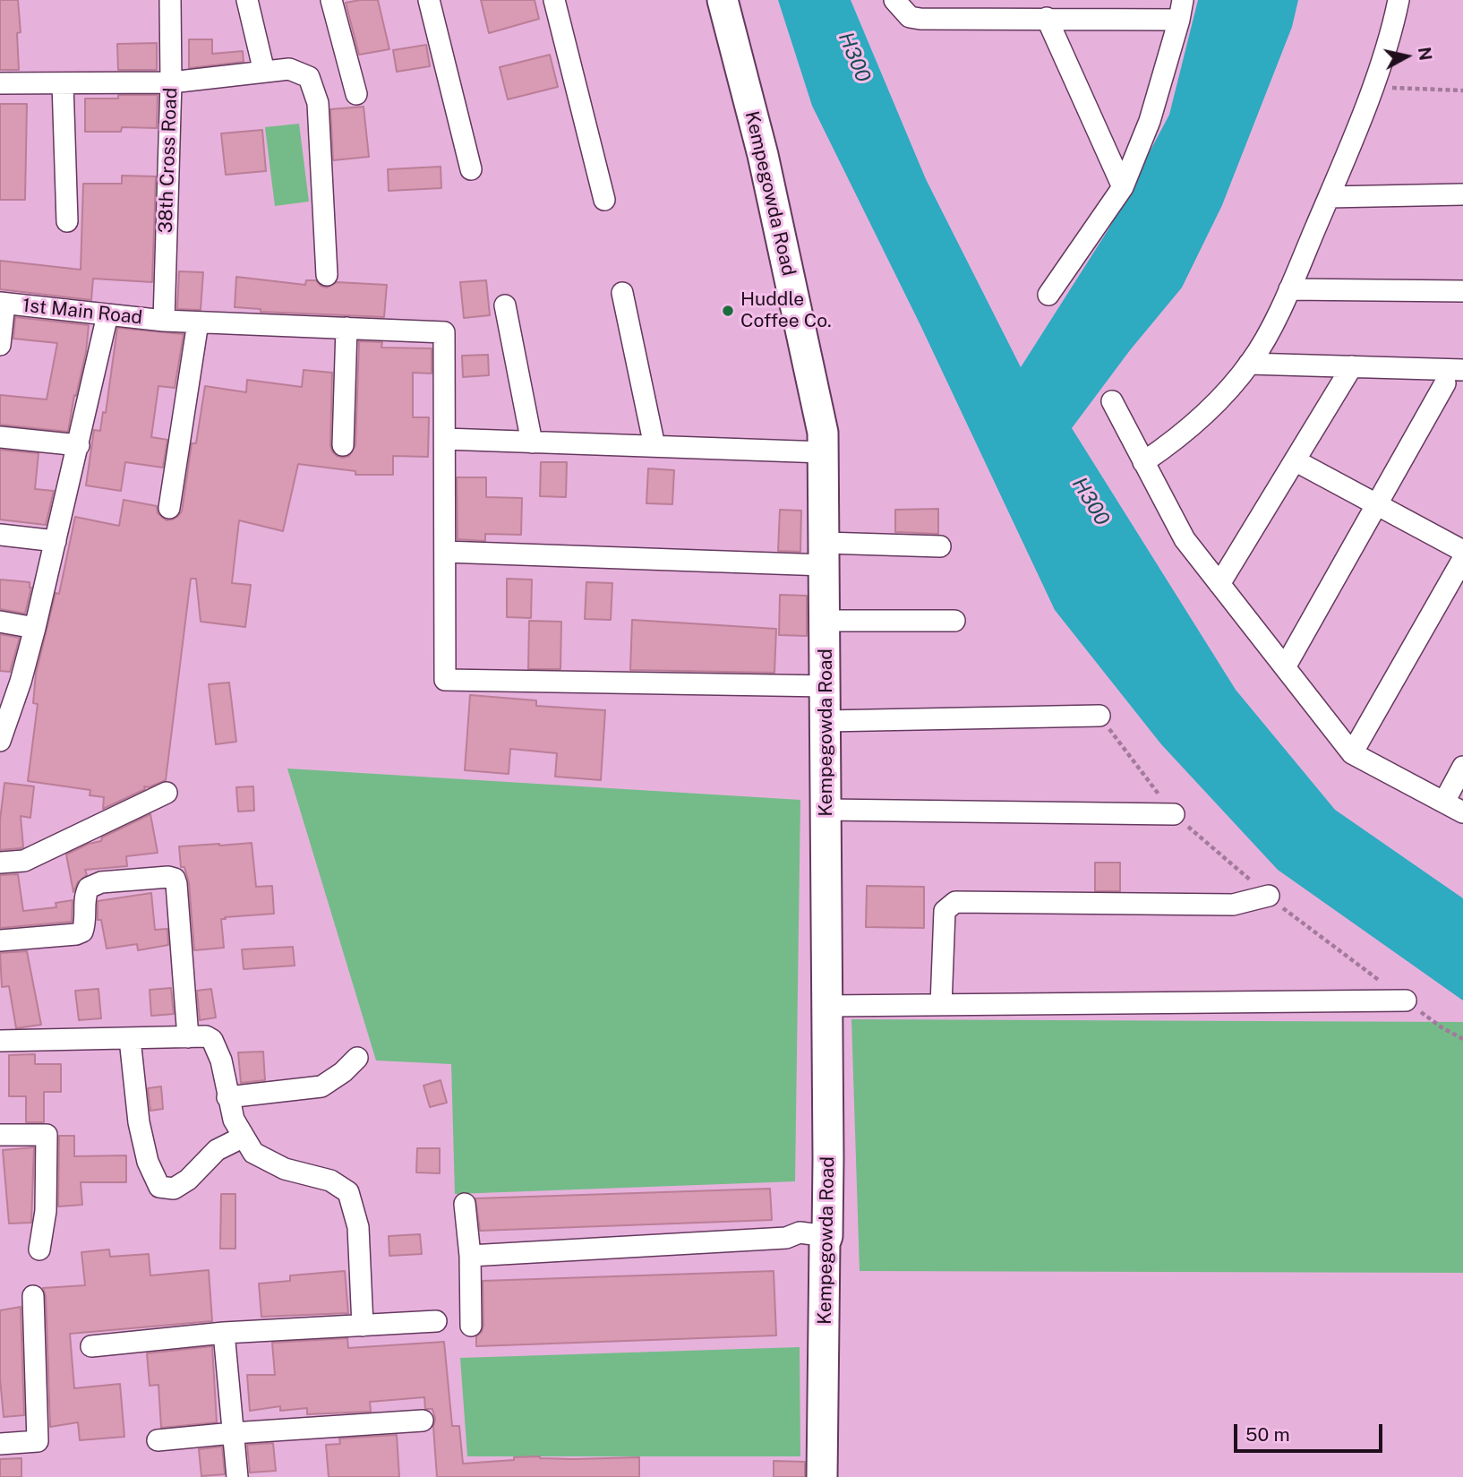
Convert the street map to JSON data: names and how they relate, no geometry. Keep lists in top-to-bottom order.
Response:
{
  "streets": {
    "street": ["38th Cross Road", "Kempegowda Road", "1st Main Road"]
  },
  "crossings": [
    ["38th Cross Road", "1st Main Road"]
  ],
  "water": ["H300"],
  "places": ["Huddle Coffee Co."],
  "scale_bar": "50 m",
  "north": "right"
}
